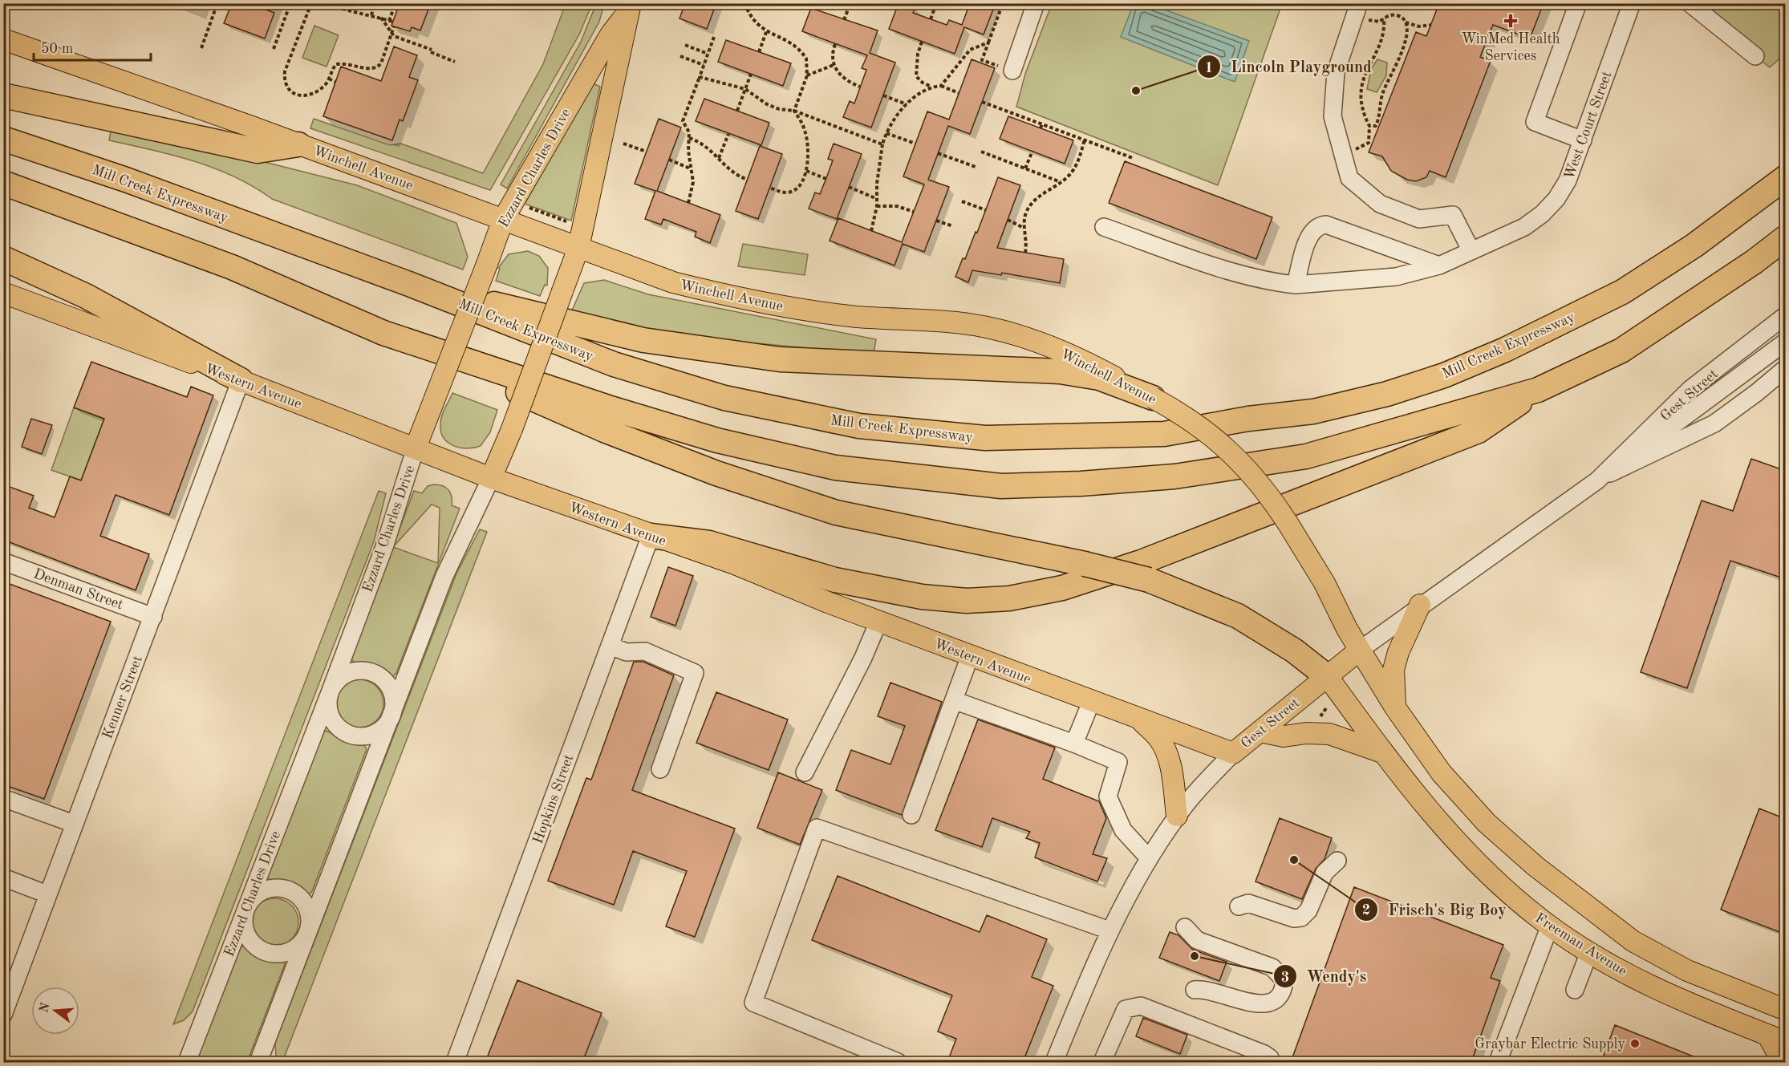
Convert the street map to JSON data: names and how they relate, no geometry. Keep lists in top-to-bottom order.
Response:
{
  "streets": {
    "highway": ["Mill Creek Expressway"],
    "main road": [
      "Winchell Avenue",
      "Ezzard Charles Drive",
      "Western Avenue",
      "Gest Street",
      "Freeman Avenue"
    ],
    "street": [
      "West Court Street",
      "Denman Street",
      "Kenner Street",
      "Hopkins Street"
    ]
  },
  "crossings": [
    ["Winchell Avenue", "Ezzard Charles Drive"],
    ["Winchell Avenue", "Gest Street"],
    ["Winchell Avenue", "Freeman Avenue"],
    ["Ezzard Charles Drive", "Western Avenue"],
    ["Western Avenue", "Gest Street"],
    ["Western Avenue", "Kenner Street"],
    ["Western Avenue", "Hopkins Street"],
    ["Gest Street", "Freeman Avenue"],
    ["Denman Street", "Kenner Street"]
  ],
  "places": {
    "health": ["WinMed Health Services"],
    "other": [
      "Lincoln Playground",
      "Frisch's Big Boy",
      "Wendy's",
      "Graybar Electric Supply"
    ]
  },
  "scale_bar": "50 m",
  "north": "left"
}
